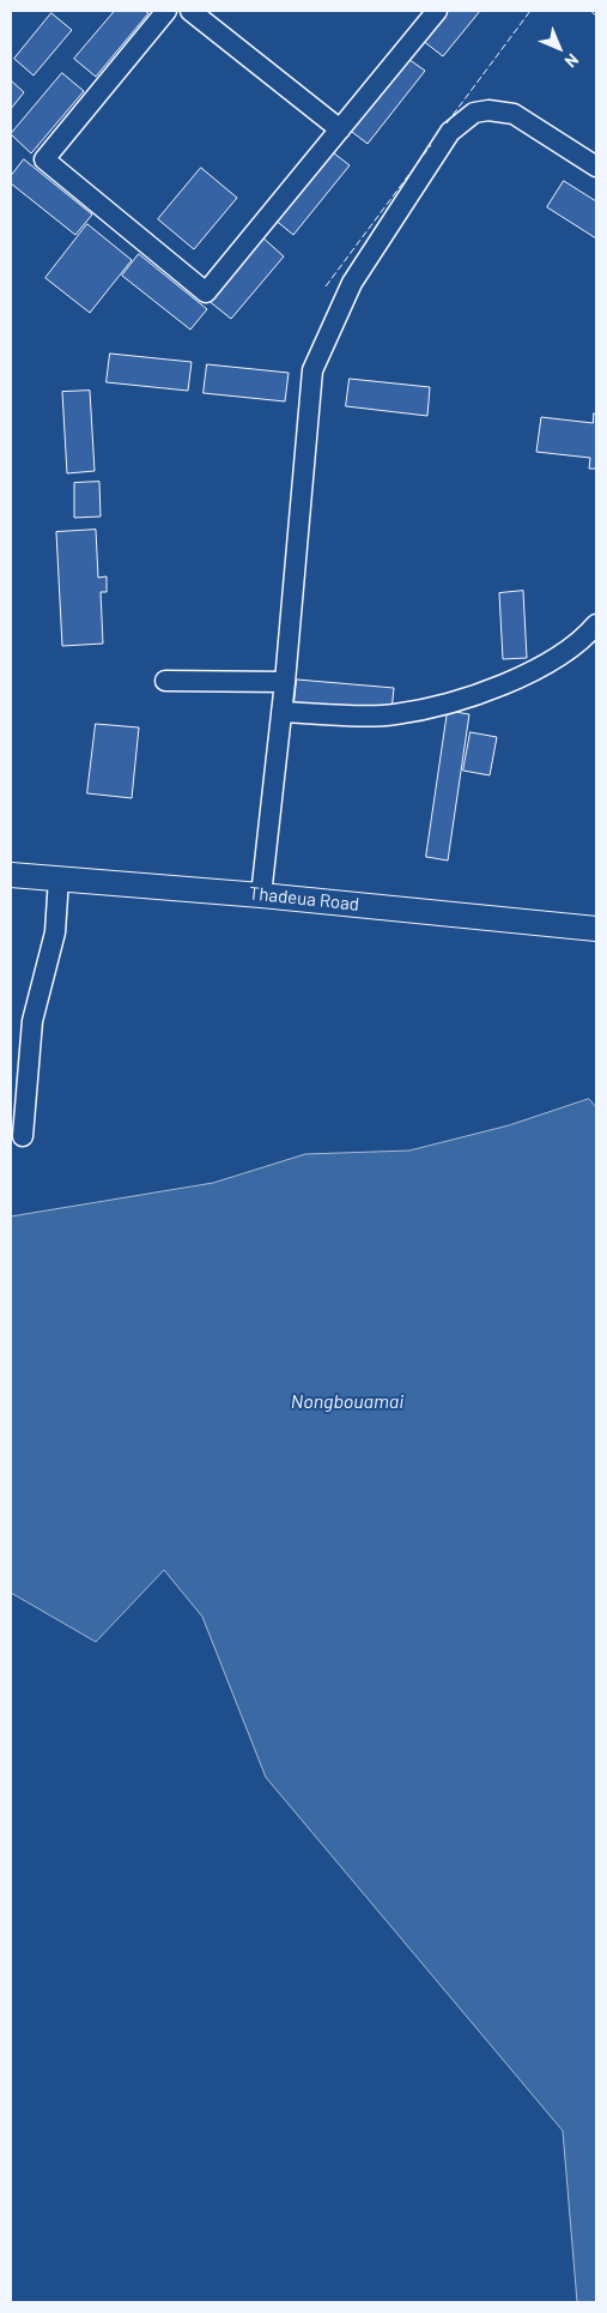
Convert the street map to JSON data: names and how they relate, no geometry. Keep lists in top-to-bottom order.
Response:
{
  "streets": {
    "main road": ["Thadeua Road"]
  },
  "water": ["Nongbouamai"],
  "north": "bottom right"
}
